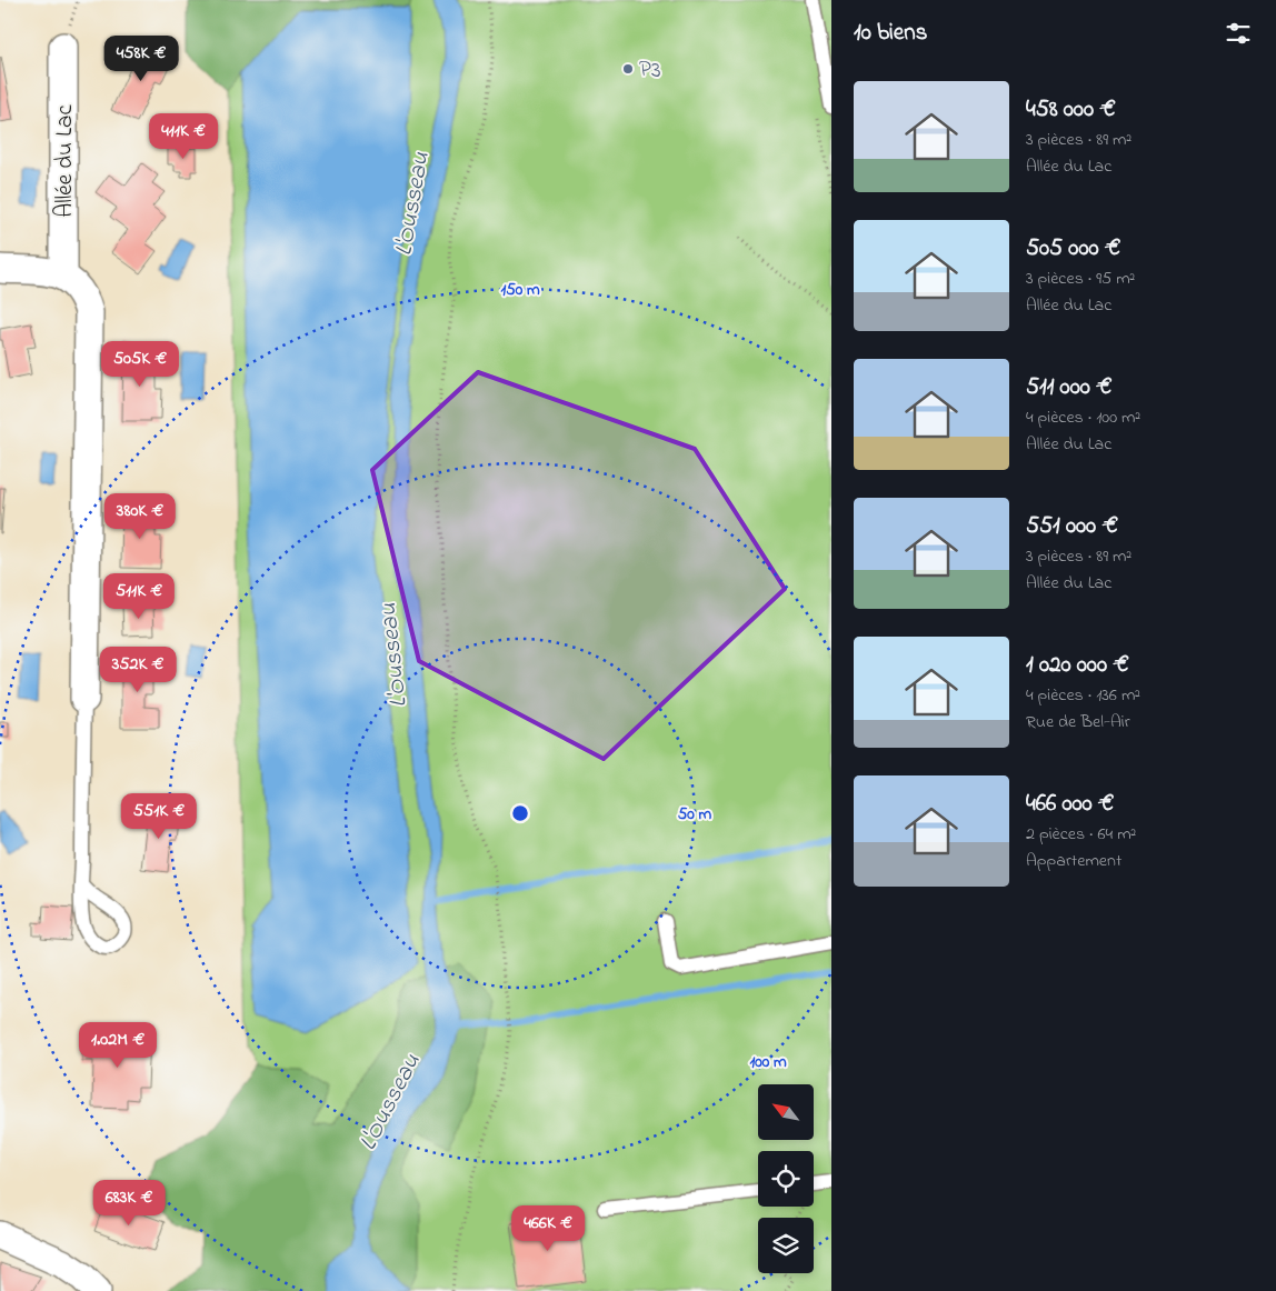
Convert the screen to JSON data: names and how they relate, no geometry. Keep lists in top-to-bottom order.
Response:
{
  "streets": {
    "street": ["Allée du Lac"]
  },
  "water": ["L'Ousseau"],
  "places": ["P3"],
  "north": "top left",
  "page": {
    "heading": "10 biens",
    "price": [
      "458K €",
      "411K €",
      "505K €",
      "380K €",
      "511K €",
      "352K €",
      "551K €",
      "1.02M €",
      "683K €",
      "466K €"
    ],
    "list": [
      {
        "name": "458 000 €",
        "note": "3 pièces · 89 m² · Allée du Lac"
      },
      {
        "name": "505 000 €",
        "note": "3 pièces · 95 m² · Allée du Lac"
      },
      {
        "name": "511 000 €",
        "note": "4 pièces · 100 m² · Allée du Lac"
      },
      {
        "name": "551 000 €",
        "note": "3 pièces · 89 m² · Allée du Lac"
      },
      {
        "name": "1 020 000 €",
        "note": "4 pièces · 136 m² · Rue de Bel-Air"
      },
      {
        "name": "466 000 €",
        "note": "2 pièces · 64 m² · Appartement"
      }
    ]
  },
  "rings": ["150 m", "50 m", "100 m"]
}
